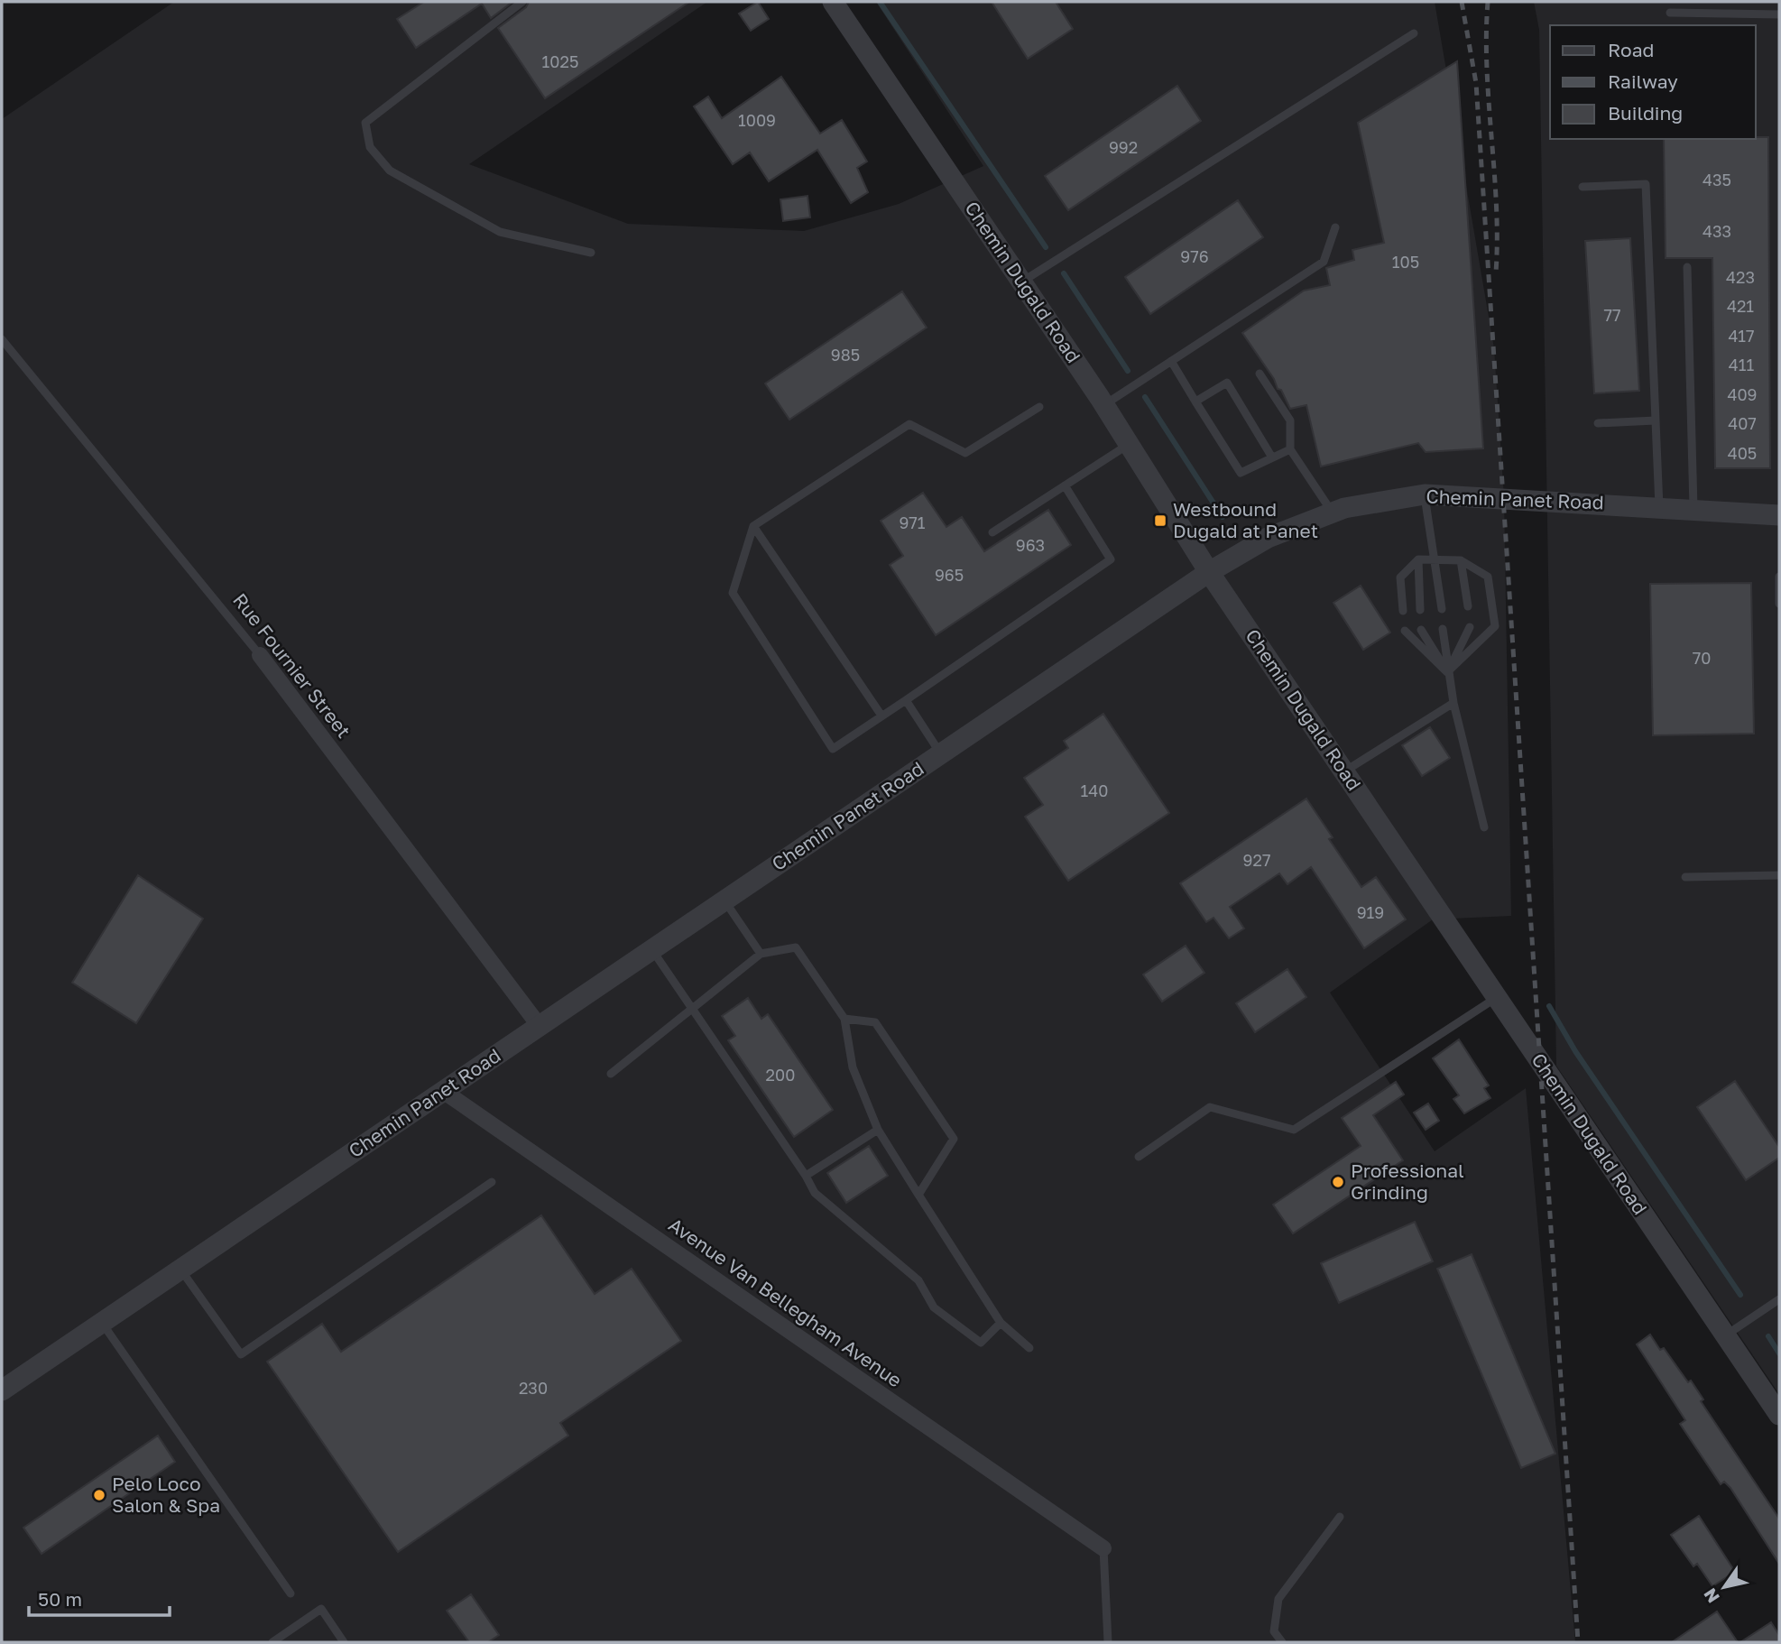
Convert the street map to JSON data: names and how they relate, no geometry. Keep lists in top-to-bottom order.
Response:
{
  "streets": {
    "street": [
      "Chemin Dugald Road",
      "Chemin Panet Road",
      "Rue Fournier Street",
      "Avenue Van Bellegham Avenue"
    ]
  },
  "crossings": [
    ["Chemin Dugald Road", "Chemin Panet Road"],
    ["Chemin Panet Road", "Rue Fournier Street"],
    ["Chemin Panet Road", "Avenue Van Bellegham Avenue"]
  ],
  "places": {
    "transit": ["Westbound Dugald at Panet"],
    "other": ["Professional Grinding", "Pelo Loco Salon & Spa"]
  },
  "house_numbers": [
    "1025",
    "1009",
    "992",
    "435",
    "433",
    "976",
    "105",
    "423",
    "421",
    "77",
    "417",
    "985",
    "411",
    "409",
    "407",
    "405",
    "971",
    "963",
    "965",
    "70",
    "140",
    "927",
    "919",
    "200",
    "230"
  ],
  "legend": ["Road", "Railway", "Building"],
  "scale_bar": "50 m",
  "north": "bottom left"
}
